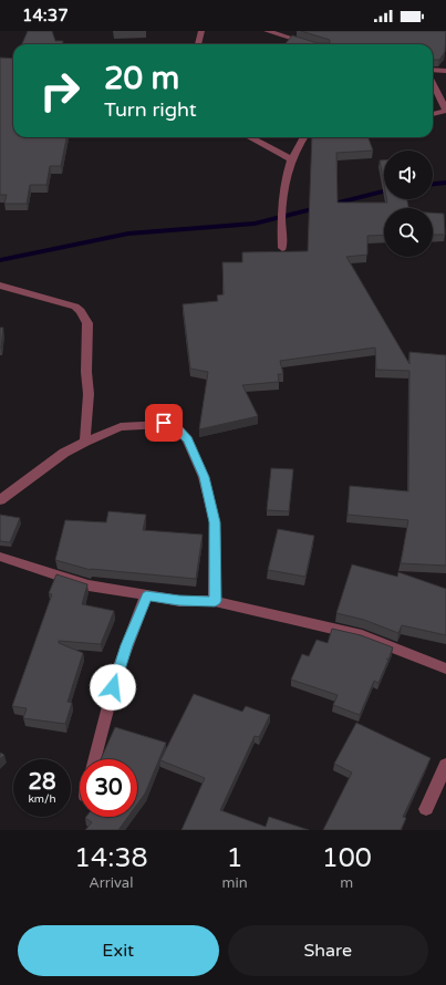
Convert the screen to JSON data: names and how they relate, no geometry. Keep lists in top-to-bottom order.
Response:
{
  "page": {
    "status": "14:37",
    "turn": ["20 m", "Turn right"],
    "speed": "28 km/h",
    "limit": "30",
    "eta": [
      "14:38",
      "Arrival",
      "1",
      "min",
      "100",
      "m"
    ],
    "buttons": ["Exit", "Share"]
  }
}
